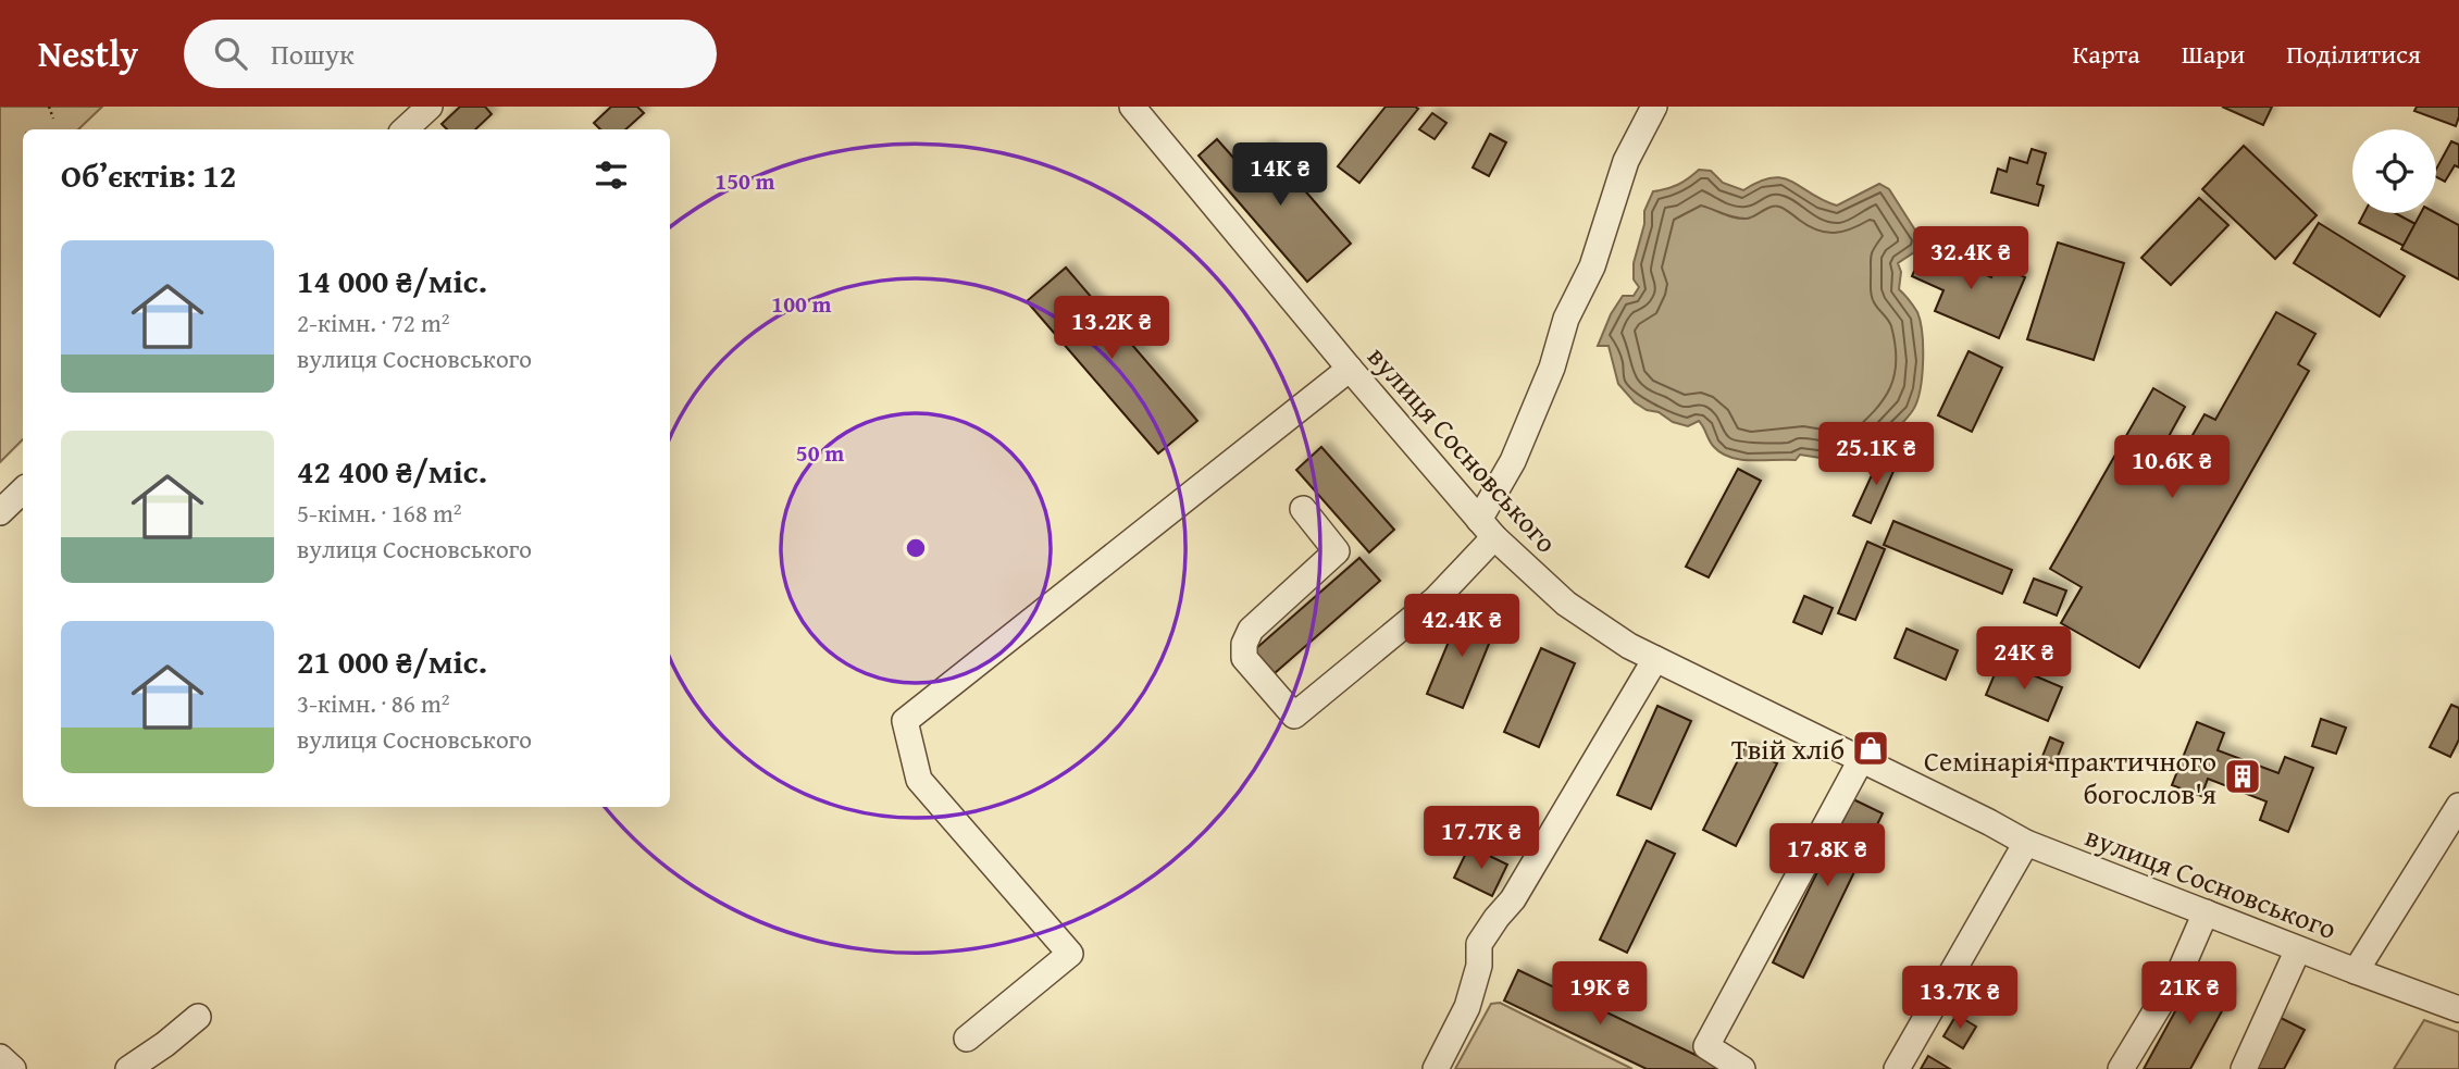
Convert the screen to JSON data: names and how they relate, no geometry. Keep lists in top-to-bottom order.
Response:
{
  "streets": {
    "street": ["вулиця Сосновського"]
  },
  "places": {
    "shop": ["Твій хліб"],
    "building": ["Семінарія практичного богослов'я"]
  },
  "page": {
    "header": "Nestly",
    "search": "Пошук",
    "nav": ["Карта", "Шари", "Поділитися"],
    "heading": "Об’єктів: 12",
    "price": [
      "14K ₴",
      "32.4K ₴",
      "13.2K ₴",
      "25.1K ₴",
      "10.6K ₴",
      "42.4K ₴",
      "24K ₴",
      "17.7K ₴",
      "17.8K ₴",
      "19K ₴",
      "21K ₴",
      "13.7K ₴"
    ],
    "list": [
      {
        "name": "14 000 ₴/міс.",
        "note": "2-кімн. · 72 m² · вулиця Сосновського"
      },
      {
        "name": "42 400 ₴/міс.",
        "note": "5-кімн. · 168 m² · вулиця Сосновського"
      },
      {
        "name": "21 000 ₴/міс.",
        "note": "3-кімн. · 86 m² · вулиця Сосновського"
      }
    ]
  },
  "rings": ["150 m", "100 m", "50 m"]
}
